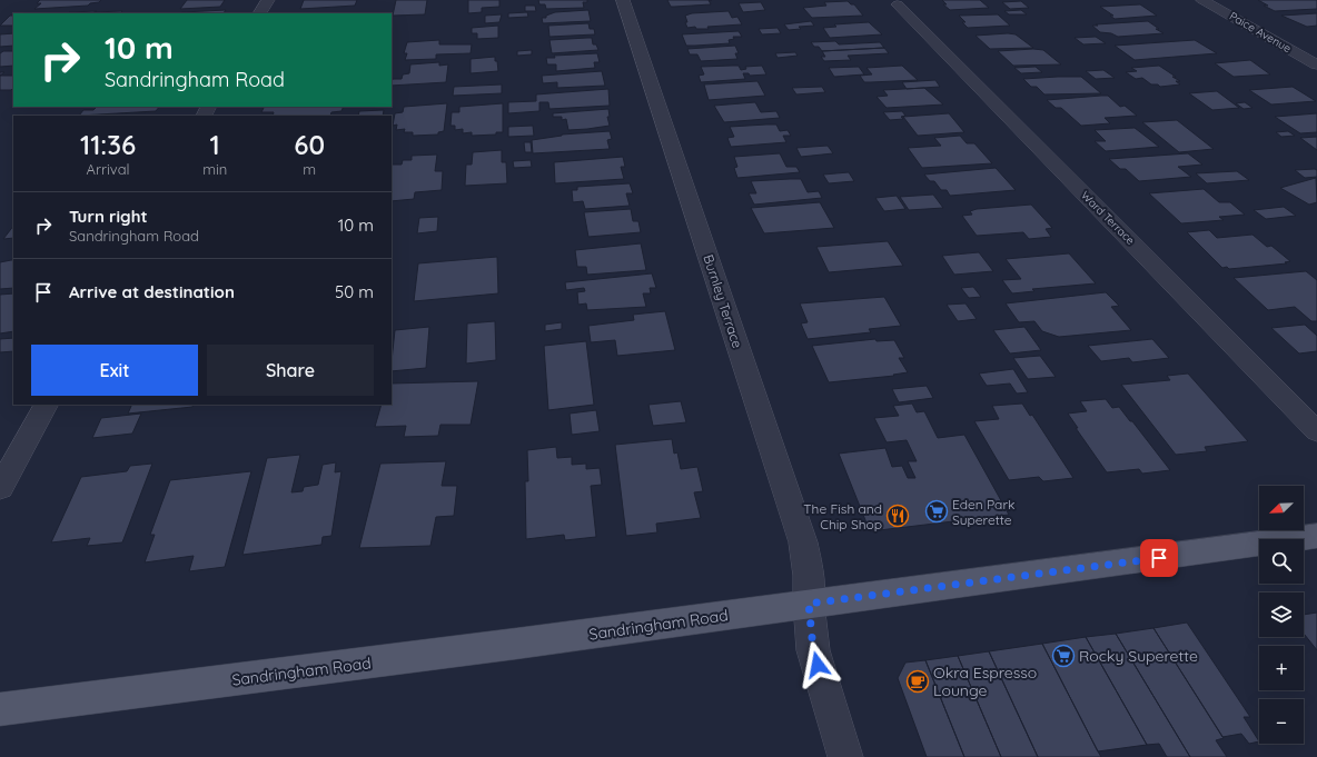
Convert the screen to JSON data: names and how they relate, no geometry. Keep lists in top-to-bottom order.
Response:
{
  "streets": {
    "main road": ["Sandringham Road"],
    "street": ["Paice Avenue", "Ward Terrace", "Burnley Terrace"]
  },
  "crossings": [
    ["Burnley Terrace", "Sandringham Road"]
  ],
  "places": {
    "supermarket": ["Eden Park Superette", "Rocky Superette"],
    "restaurant": ["The Fish and Chip Shop"],
    "cafe": ["Okra Espresso Lounge"]
  },
  "north": "bottom left",
  "page": {
    "turn": ["10 m", "Sandringham Road"],
    "eta": [
      "11:36",
      "Arrival",
      "1",
      "min",
      "60",
      "m"
    ],
    "list": [
      {
        "name": "Turn right",
        "note": "Sandringham Road",
        "value": "10 m"
      },
      {
        "name": "Arrive at destination",
        "value": "50 m"
      }
    ],
    "buttons": ["Exit", "Share"],
    "map_buttons": ["+", "−"]
  }
}
